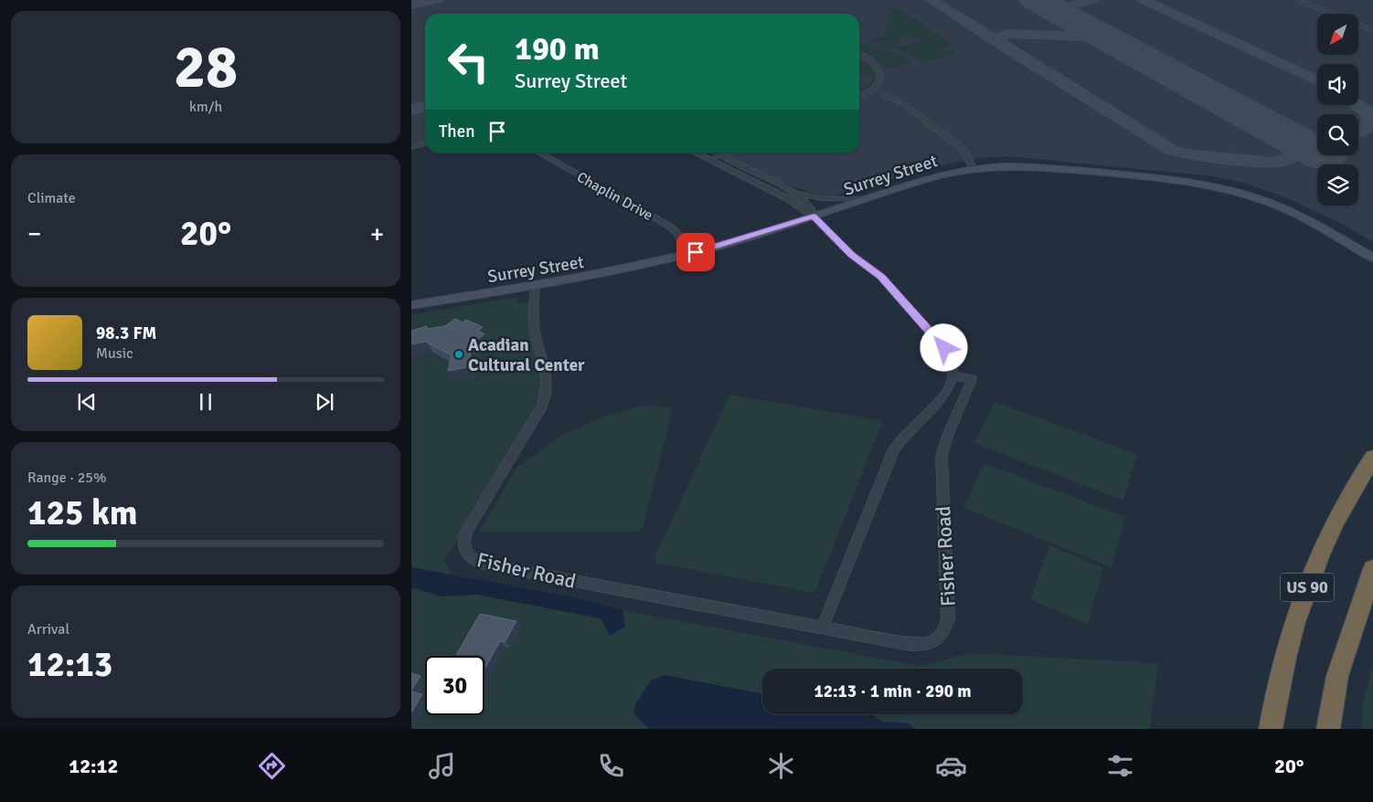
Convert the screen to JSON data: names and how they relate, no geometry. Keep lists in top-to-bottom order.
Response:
{
  "streets": {
    "highway": ["US 90"],
    "street": ["Surrey Street", "Chaplin Drive", "Fisher Road"]
  },
  "crossings": [
    ["Surrey Street", "Chaplin Drive"],
    ["Surrey Street", "Fisher Road"]
  ],
  "places": ["Acadian Cultural Center"],
  "north": "bottom left",
  "page": {
    "tile": [
      ["28", "km/h"],
      "Climate",
      ["Range · 25%", "125 km"],
      ["Arrival", "12:13"]
    ],
    "turn": ["190 m", "Surrey Street"],
    "then": "Then",
    "heat": ["−", "20°", "+"],
    "song": ["98.3 FM", "Music"],
    "limit": "30",
    "trip": "12:13 · 1 min · 290 m",
    "tabs": ["12:12", "20°"]
  }
}
